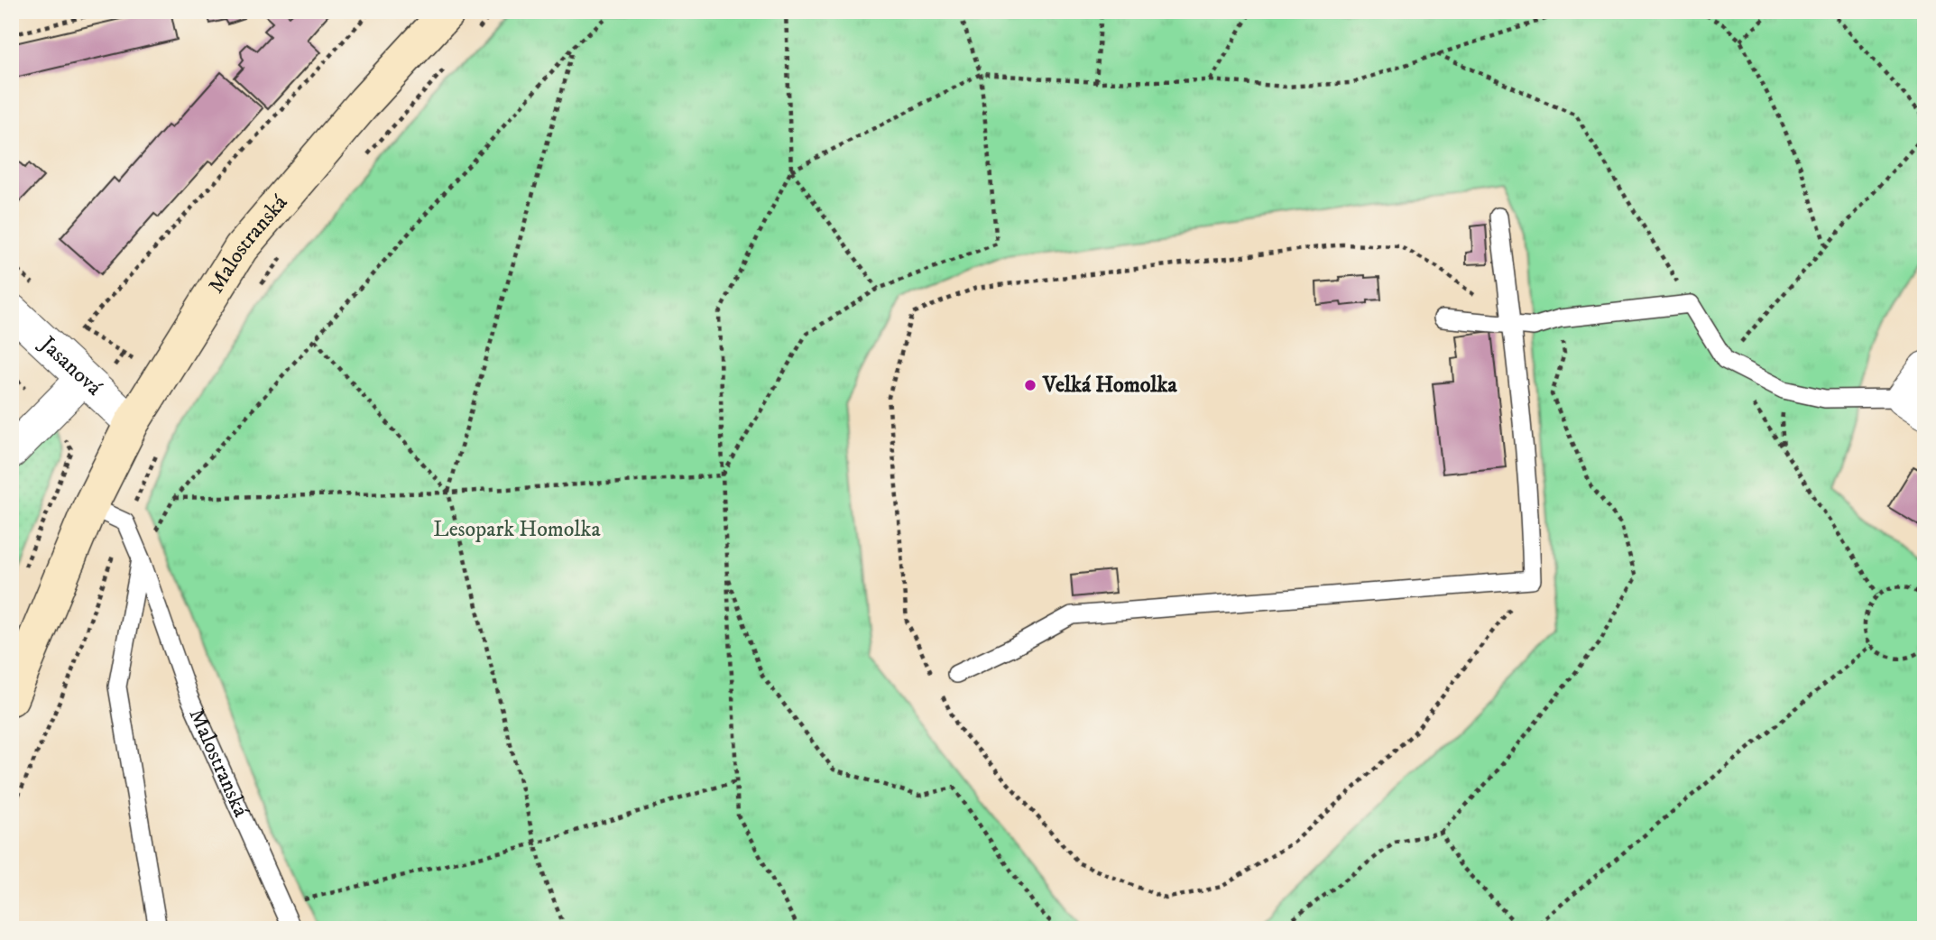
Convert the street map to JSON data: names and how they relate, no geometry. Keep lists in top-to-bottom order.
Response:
{
  "streets": {
    "main road": ["Malostranská"],
    "street": ["Jasanová"]
  },
  "crossings": [
    ["Malostranská", "Jasanová"]
  ],
  "parks": ["Lesopark Homolka"],
  "places": ["Velká Homolka"]
}
